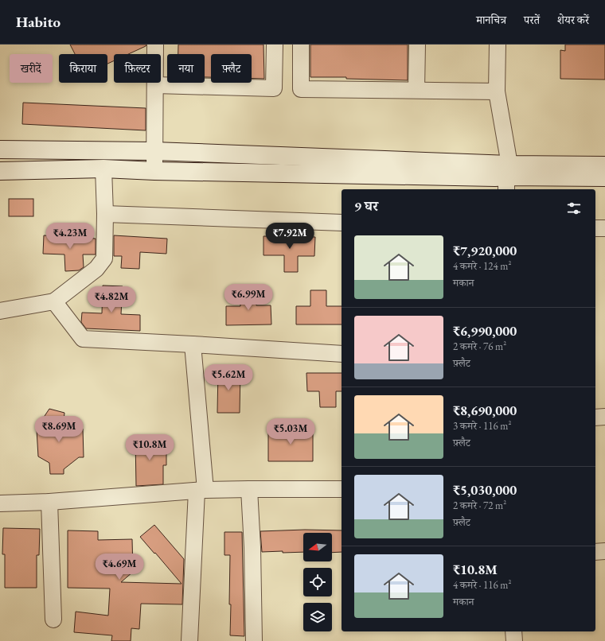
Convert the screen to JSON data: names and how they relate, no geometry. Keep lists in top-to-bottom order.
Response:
{
  "north": "left",
  "page": {
    "header": "Habito",
    "nav": ["मानचित्र", "परतें", "शेयर करें"],
    "chip": [
      "खरीदें",
      "किराया",
      "फ़िल्टर",
      "नया",
      "फ़्लैट"
    ],
    "heading": "9 घर",
    "price": [
      "₹4.23M",
      "₹7.92M",
      "₹6.99M",
      "₹4.82M",
      "₹5.62M",
      "₹8.69M",
      "₹5.03M",
      "₹10.8M",
      "₹4.69M"
    ],
    "list": [
      {
        "name": "₹7,920,000",
        "note": "4 कमरे · 124 m² · मकान"
      },
      {
        "name": "₹6,990,000",
        "note": "2 कमरे · 76 m² · फ़्लैट"
      },
      {
        "name": "₹8,690,000",
        "note": "3 कमरे · 116 m² · फ़्लैट"
      },
      {
        "name": "₹5,030,000",
        "note": "2 कमरे · 72 m² · फ़्लैट"
      },
      {
        "name": "₹10.8M",
        "note": "4 कमरे · 116 m² · मकान"
      }
    ]
  }
}
